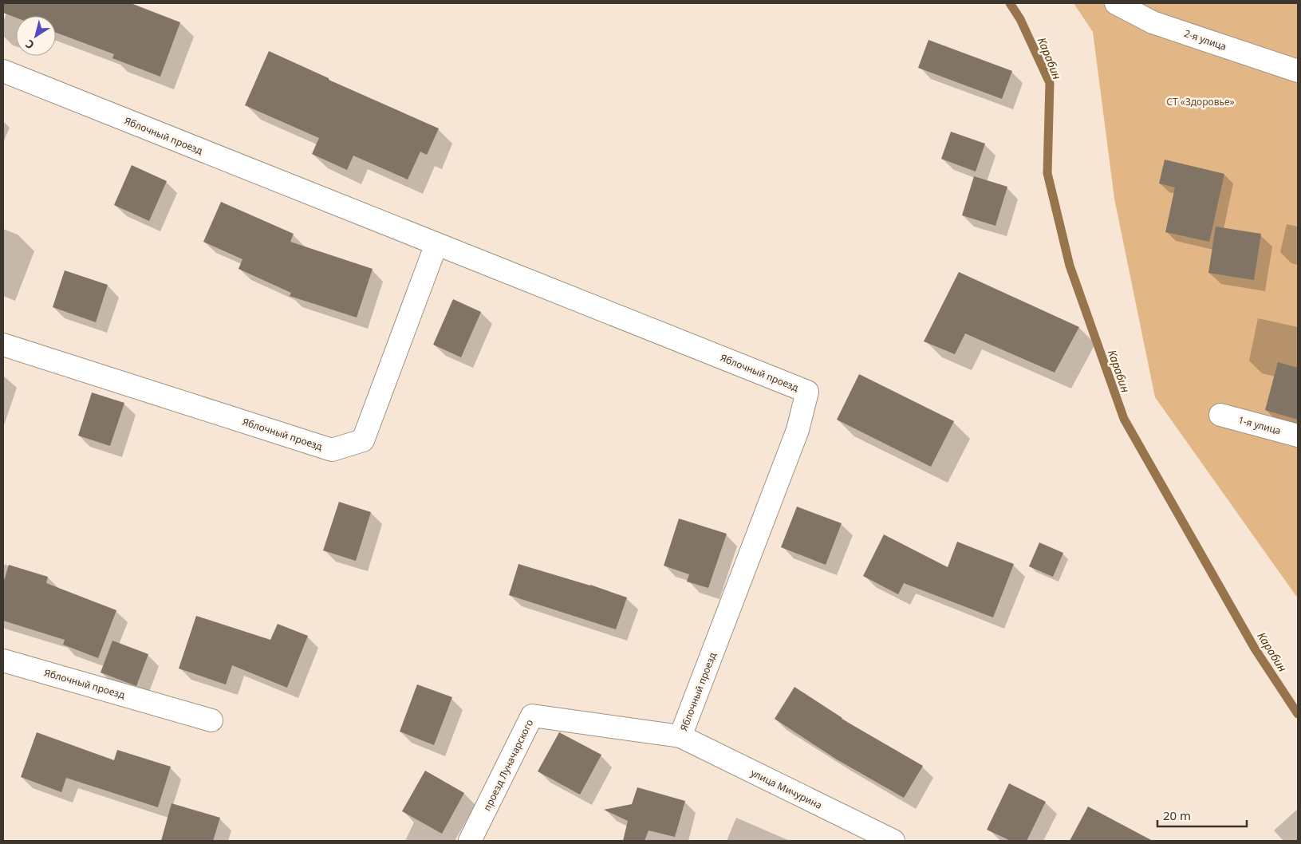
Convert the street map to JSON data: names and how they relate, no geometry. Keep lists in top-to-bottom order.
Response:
{
  "streets": {
    "street": [
      "2-я улица",
      "Яблочный проезд",
      "1-я улица",
      "проезд Луначарского",
      "улица Мичурина"
    ]
  },
  "crossings": [
    ["Яблочный проезд", "проезд Луначарского"],
    ["Яблочный проезд", "улица Мичурина"],
    ["проезд Луначарского", "улица Мичурина"]
  ],
  "water": ["Карабин"],
  "parks": ["СТ «Здоровье»"],
  "scale_bar": "20 m",
  "north": "bottom left"
}
